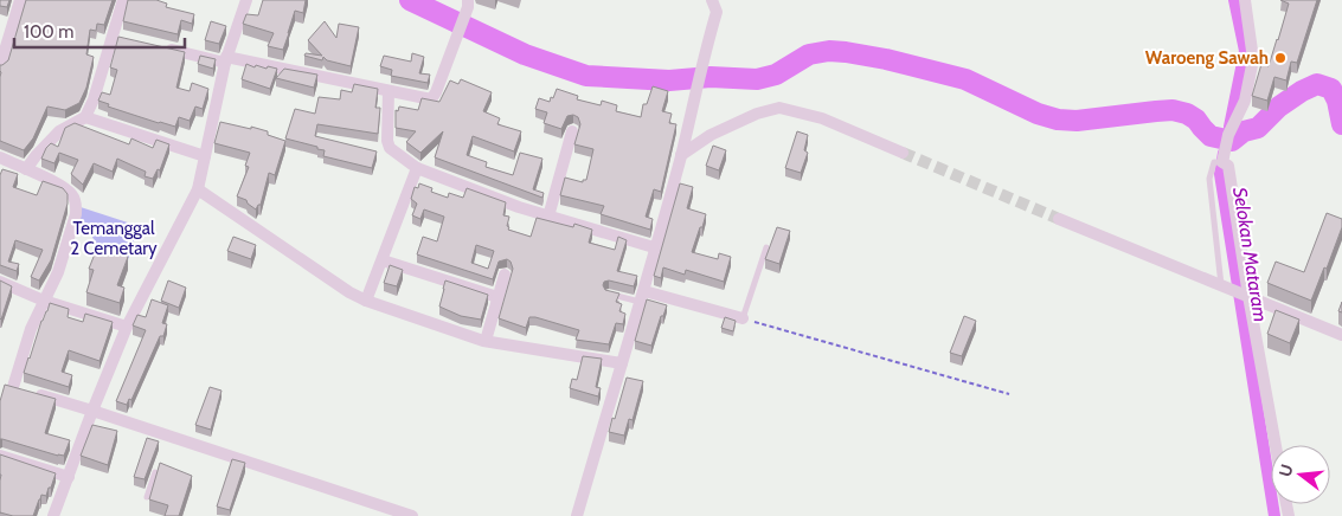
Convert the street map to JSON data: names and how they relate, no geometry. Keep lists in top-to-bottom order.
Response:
{
  "water": ["Selokan Mataram"],
  "parks": ["Temanggal 2 Cemetary"],
  "places": ["Waroeng Sawah"],
  "scale_bar": "100 m",
  "north": "left"
}
